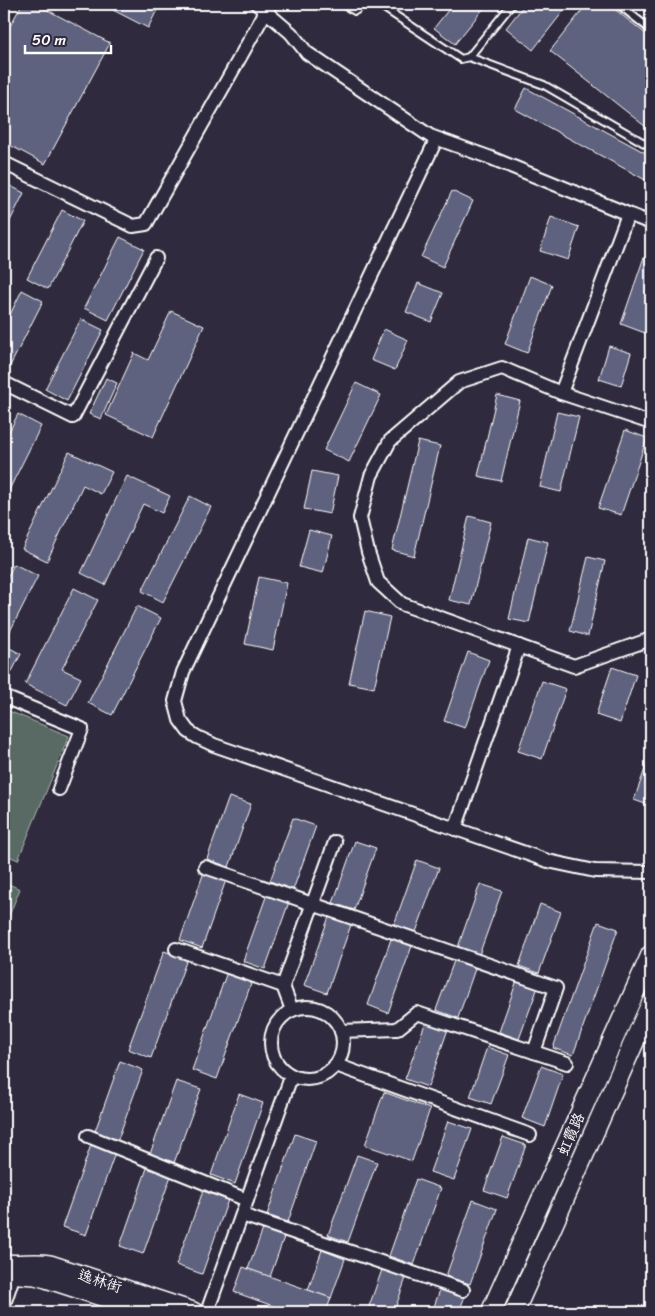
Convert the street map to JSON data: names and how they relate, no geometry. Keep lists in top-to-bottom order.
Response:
{
  "streets": {
    "street": ["虹霞路", "逸林街"]
  },
  "scale_bar": "50 m"
}
